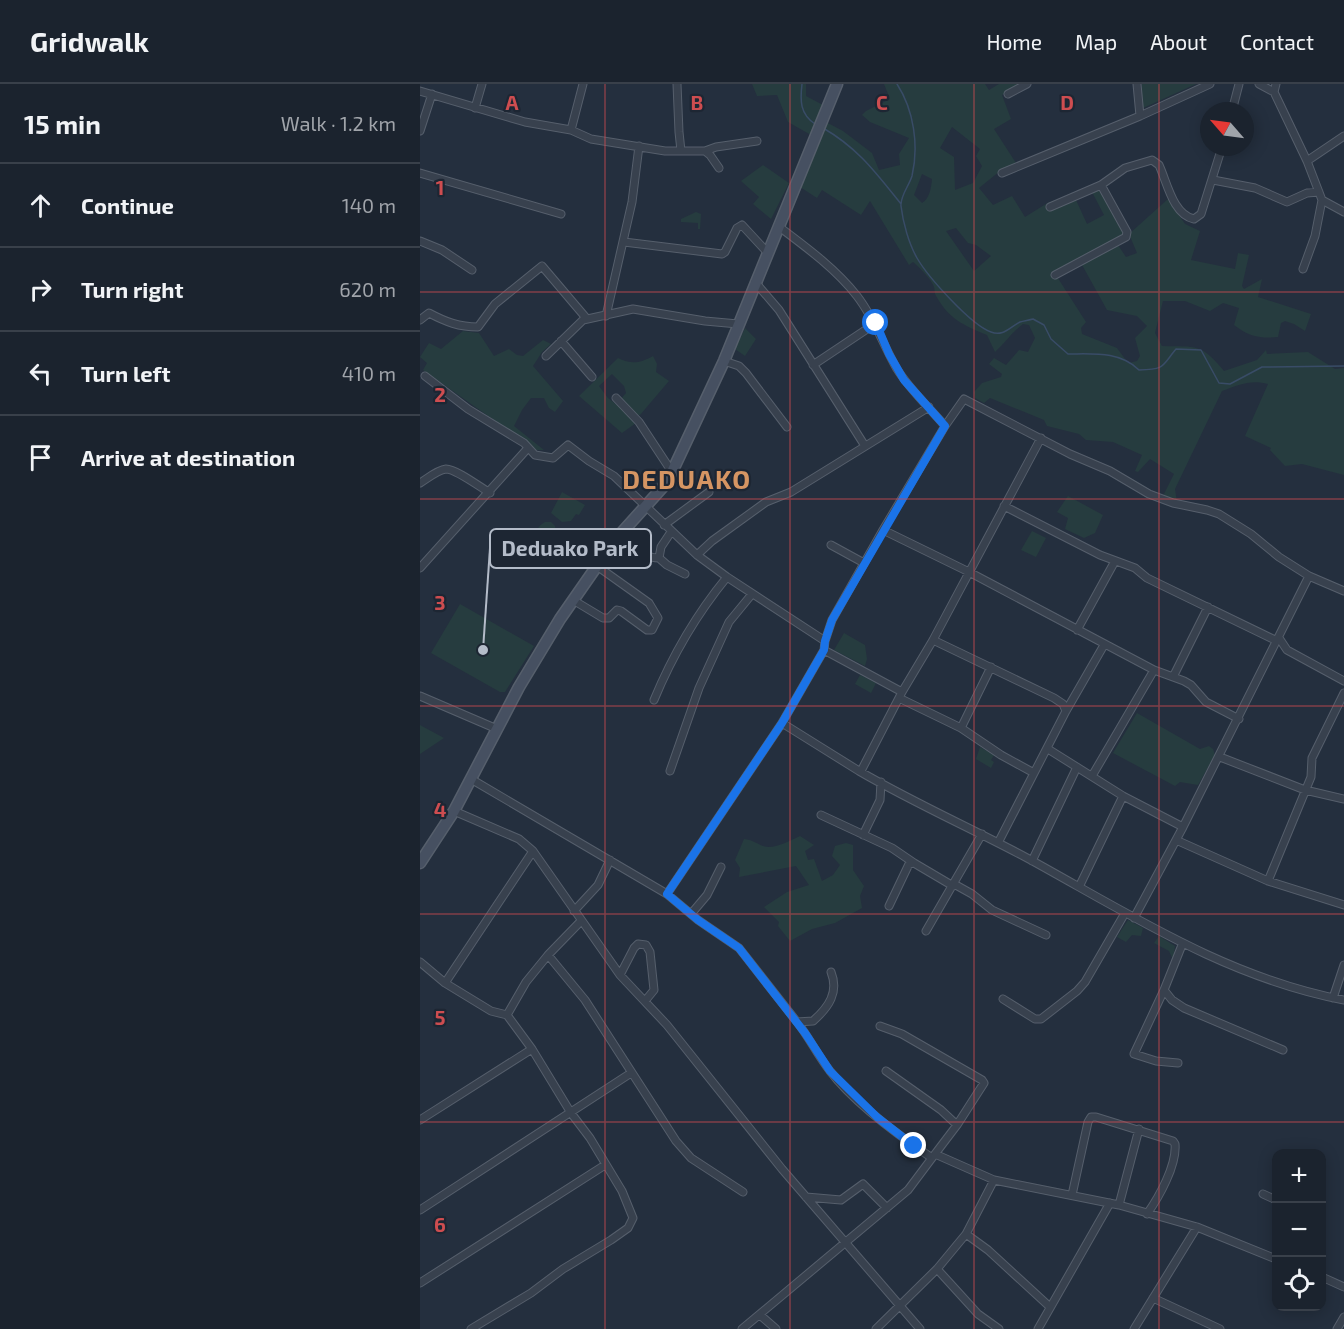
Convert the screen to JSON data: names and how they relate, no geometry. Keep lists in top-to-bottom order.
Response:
{
  "districts": ["DEDUAKO"],
  "places": ["Deduako Park"],
  "north": "top left",
  "page": {
    "header": "Gridwalk",
    "nav": [
      "Home",
      "Map",
      "About",
      "Contact"
    ],
    "heading": ["15 min", "Walk · 1.2 km"],
    "list": [
      ["Continue", "140 m"],
      ["Turn right", "620 m"],
      ["Turn left", "410 m"],
      "Arrive at destination"
    ],
    "map_buttons": ["+", "−"]
  },
  "grid": {
    "columns": [
      "A",
      "B",
      "C",
      "D"
    ],
    "rows": [
      "1",
      "2",
      "3",
      "4",
      "5",
      "6"
    ]
  }
}
